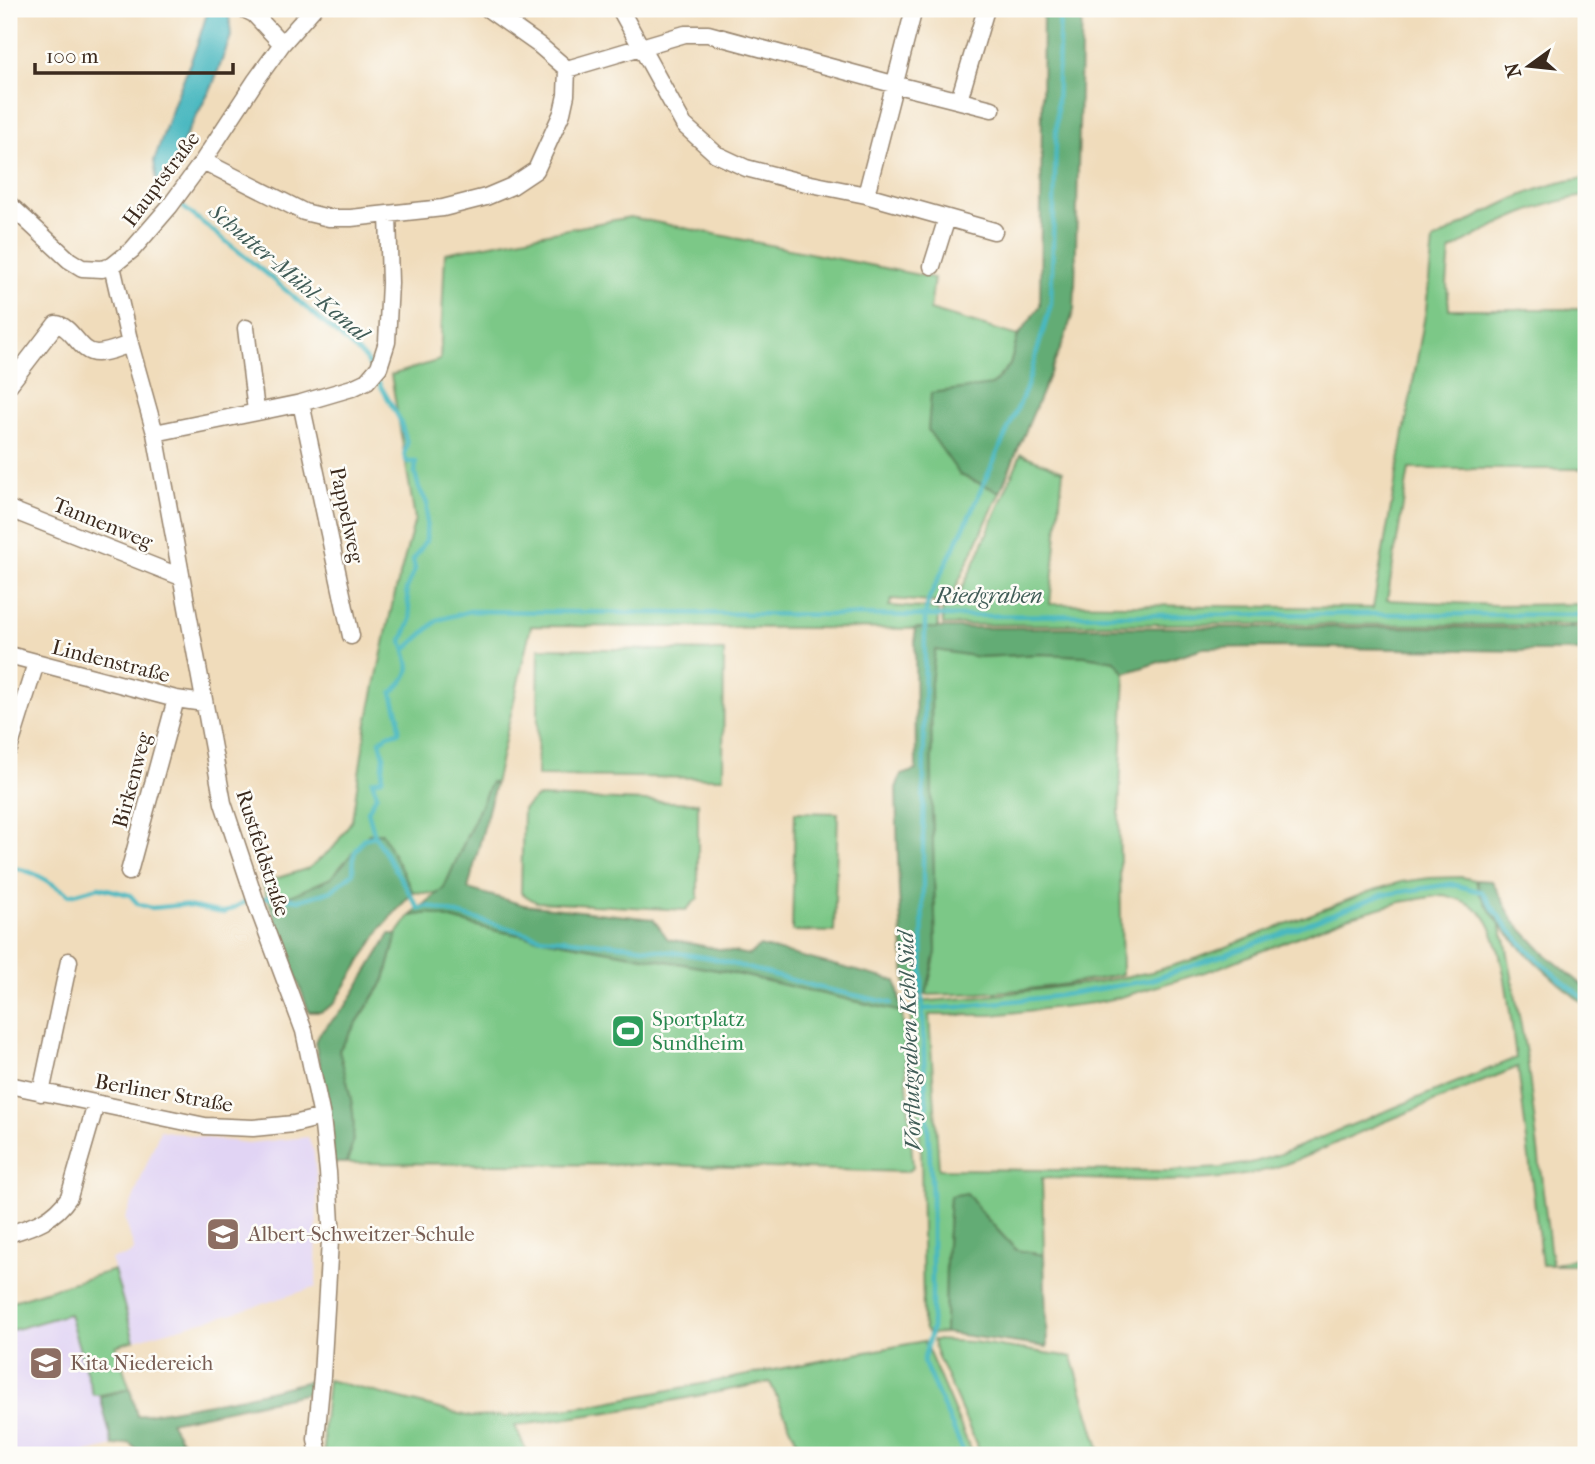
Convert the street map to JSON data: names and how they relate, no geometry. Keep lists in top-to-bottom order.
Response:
{
  "streets": {
    "street": [
      "Hauptstraße",
      "Pappelweg",
      "Tannenweg",
      "Lindenstraße",
      "Birkenweg",
      "Rustfeldstraße",
      "Berliner Straße"
    ]
  },
  "crossings": [
    ["Hauptstraße", "Rustfeldstraße"],
    ["Tannenweg", "Rustfeldstraße"],
    ["Lindenstraße", "Birkenweg"],
    ["Lindenstraße", "Rustfeldstraße"],
    ["Rustfeldstraße", "Berliner Straße"]
  ],
  "water": ["Schutter-Mühl-Kanal", "Riedgraben", "Vorflutgraben Kehl Süd"],
  "places": {
    "sports": ["Sportplatz Sundheim"],
    "school or university": ["Albert-Schweitzer-Schule", "Kita Niedereich"]
  },
  "scale_bar": "100 m",
  "north": "left"
}
